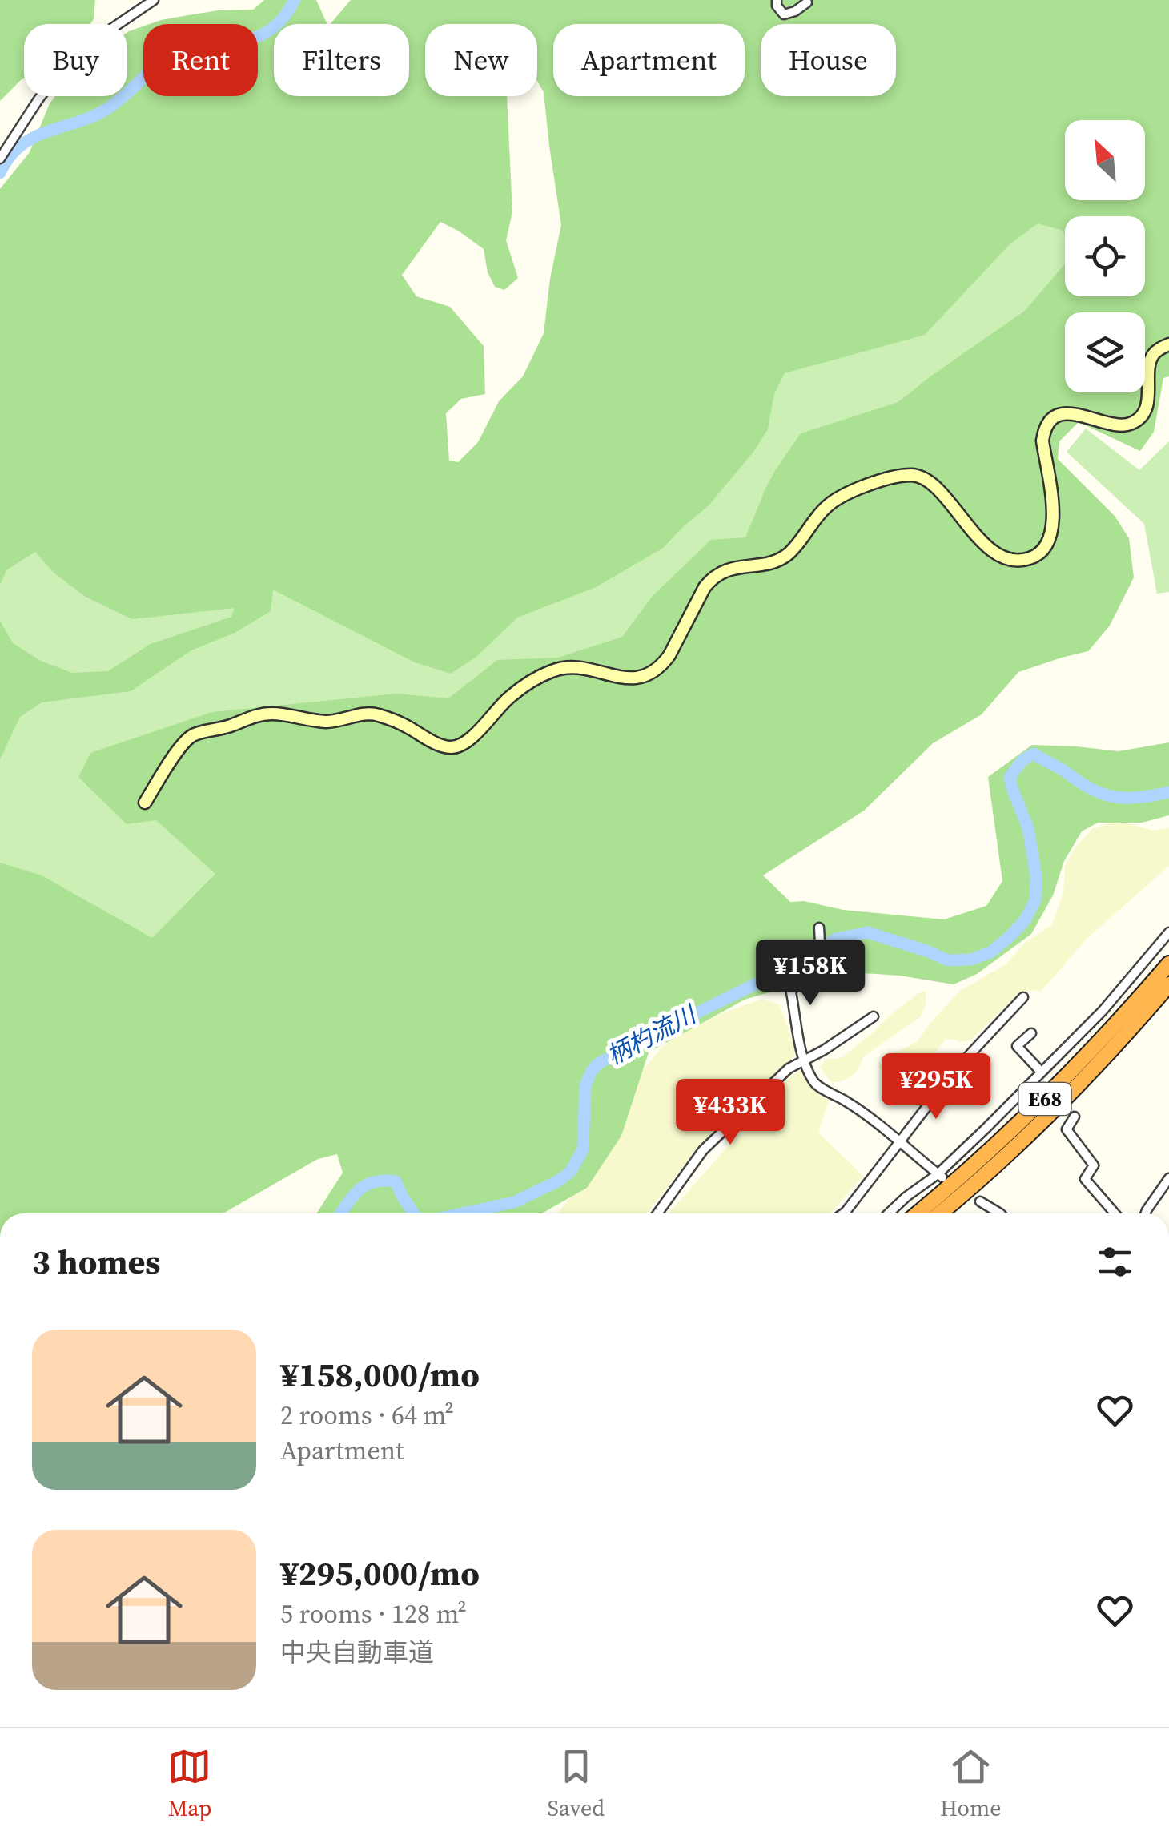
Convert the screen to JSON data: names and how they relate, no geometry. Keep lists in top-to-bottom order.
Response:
{
  "streets": {
    "highway": ["E68"]
  },
  "water": ["柄杓流川"],
  "north": "top left",
  "page": {
    "chip": [
      "Buy",
      "Rent",
      "Filters",
      "New",
      "Apartment",
      "House"
    ],
    "price": ["¥158K", "¥295K", "¥433K"],
    "heading": "3 homes",
    "list": [
      {
        "name": "¥158,000/mo",
        "note": "2 rooms · 64 m² · Apartment"
      },
      {
        "name": "¥295,000/mo",
        "note": "5 rooms · 128 m² · 中央自動車道"
      }
    ],
    "tabs": ["Map", "Saved", "Home"]
  }
}
